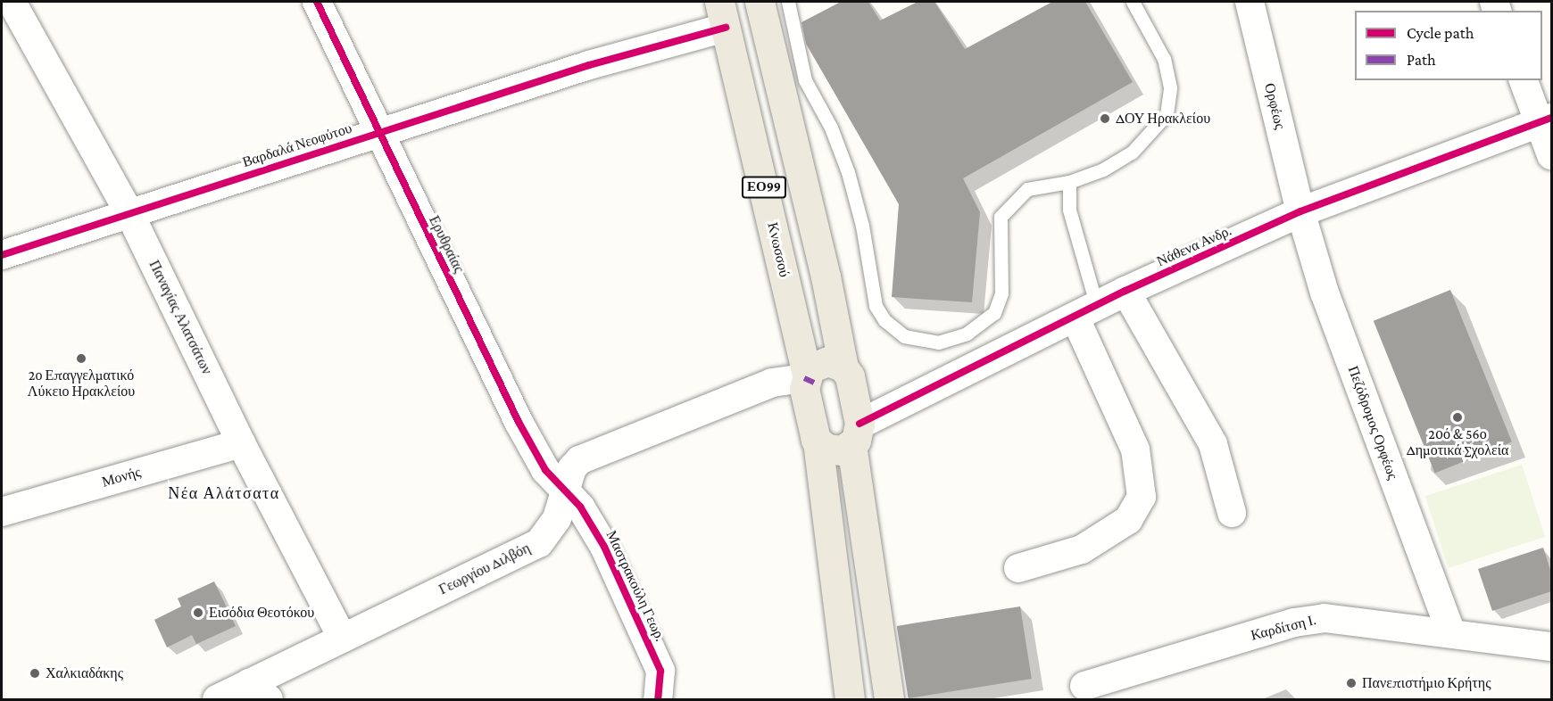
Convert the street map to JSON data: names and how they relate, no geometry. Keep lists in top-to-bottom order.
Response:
{
  "streets": {
    "main road": ["ΕΟ99", "Κνωσσού"],
    "street": [
      "Ορφέως",
      "Βαρδαλά Νεοφύτου",
      "Ερυθραίας",
      "Νάθενα Ανδρ.",
      "Παναγίας Αλατσάτων",
      "Πεζόδρομος Ορφέως",
      "Μονής",
      "Γεωργίου Διλβόη",
      "Μαστρακούλη Γεωρ.",
      "Καρδίτση Ι."
    ]
  },
  "crossings": [
    ["Ορφέως", "Νάθενα Ανδρ."],
    ["Ορφέως", "Πεζόδρομος Ορφέως"],
    ["Βαρδαλά Νεοφύτου", "Ερυθραίας"],
    ["Βαρδαλά Νεοφύτου", "Κνωσσού"],
    ["Βαρδαλά Νεοφύτου", "Παναγίας Αλατσάτων"],
    ["ΕΟ99", "Νάθενα Ανδρ."],
    ["ΕΟ99", "Κνωσσού"],
    ["ΕΟ99", "Γεωργίου Διλβόη"],
    ["Ερυθραίας", "Γεωργίου Διλβόη"],
    ["Ερυθραίας", "Μαστρακούλη Γεωρ."],
    ["Νάθενα Ανδρ.", "Πεζόδρομος Ορφέως"],
    ["Κνωσσού", "Γεωργίου Διλβόη"],
    ["Παναγίας Αλατσάτων", "Μονής"],
    ["Παναγίας Αλατσάτων", "Γεωργίου Διλβόη"],
    ["Πεζόδρομος Ορφέως", "Καρδίτση Ι."],
    ["Γεωργίου Διλβόη", "Μαστρακούλη Γεωρ."]
  ],
  "districts": ["Νέα Αλάτσατα"],
  "places": [
    "ΔΟΥ Ηρακλείου",
    "2ο Επαγγελματικό Λύκειο Ηρακλείου",
    "20ό & 56ο Δημοτικά Σχολεία",
    "Εισόδια Θεοτόκου",
    "Χαλκιαδάκης",
    "Πανεπιστήμιο Κρήτης"
  ],
  "legend": ["Cycle path", "Path"]
}
